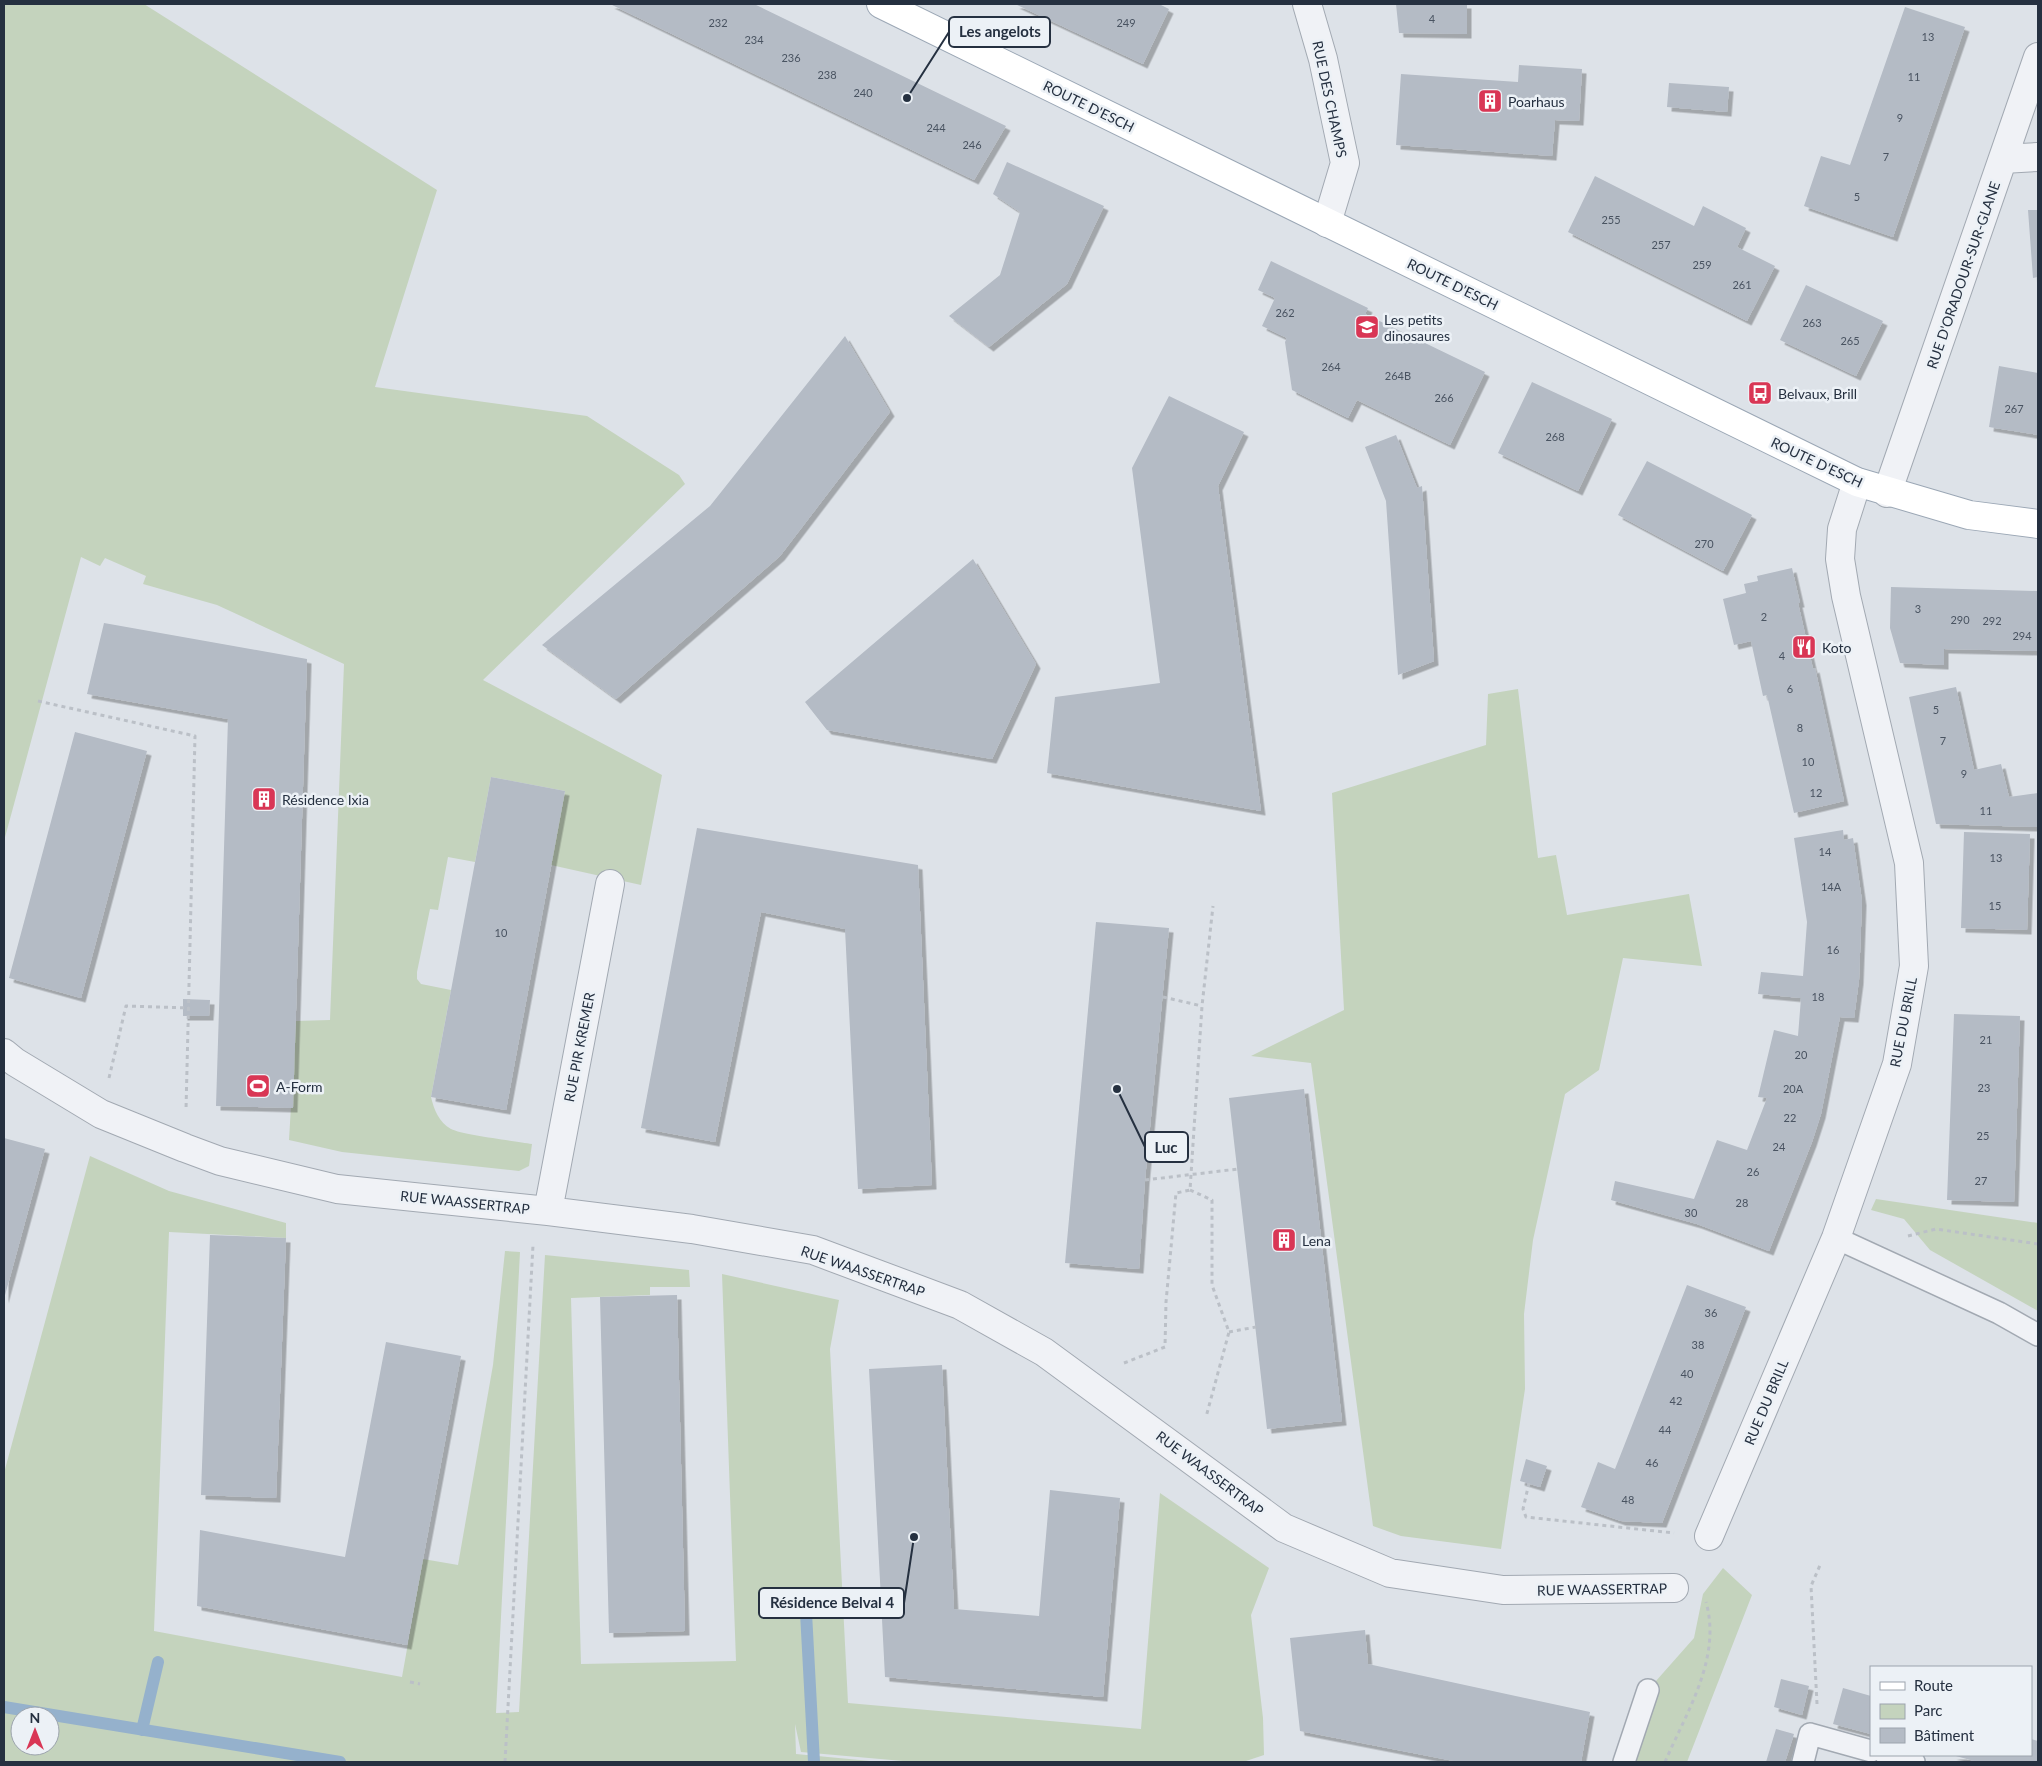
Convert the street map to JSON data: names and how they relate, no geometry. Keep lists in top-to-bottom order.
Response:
{
  "streets": {
    "main road": ["ROUTE D'ESCH"],
    "street": [
      "RUE DES CHAMPS",
      "RUE D'ORADOUR-SUR-GLANE",
      "RUE DU BRILL",
      "RUE PIR KREMER",
      "RUE WAASSERTRAP"
    ]
  },
  "crossings": [
    ["RUE DES CHAMPS", "ROUTE D'ESCH"],
    ["ROUTE D'ESCH", "RUE D'ORADOUR-SUR-GLANE"],
    ["ROUTE D'ESCH", "RUE DU BRILL"],
    ["RUE PIR KREMER", "RUE WAASSERTRAP"]
  ],
  "places": {
    "other": ["Les angelots", "Luc", "Résidence Belval 4"],
    "building": ["Poarhaus", "Résidence Ixia", "Lena"],
    "school or university": ["Les petits dinosaures"],
    "bus stop": ["Belvaux, Brill"],
    "restaurant": ["Koto"],
    "sports": ["A-Form"]
  },
  "house_numbers": [
    "4",
    "232",
    "249",
    "13",
    "234",
    "236",
    "238",
    "11",
    "240",
    "9",
    "244",
    "246",
    "7",
    "5",
    "255",
    "257",
    "259",
    "261",
    "262",
    "263",
    "265",
    "264",
    "264B",
    "266",
    "267",
    "268",
    "270",
    "3",
    "2",
    "290",
    "292",
    "294",
    "4",
    "6",
    "5",
    "8",
    "7",
    "10",
    "9",
    "12",
    "11",
    "14",
    "13",
    "14A",
    "15",
    "10",
    "16",
    "18",
    "21",
    "20",
    "23",
    "20A",
    "22",
    "25",
    "24",
    "26",
    "27",
    "28",
    "30",
    "36",
    "38",
    "40",
    "42",
    "44",
    "46",
    "48"
  ],
  "legend": ["Route", "Parc", "Bâtiment"],
  "north": "top"
}
